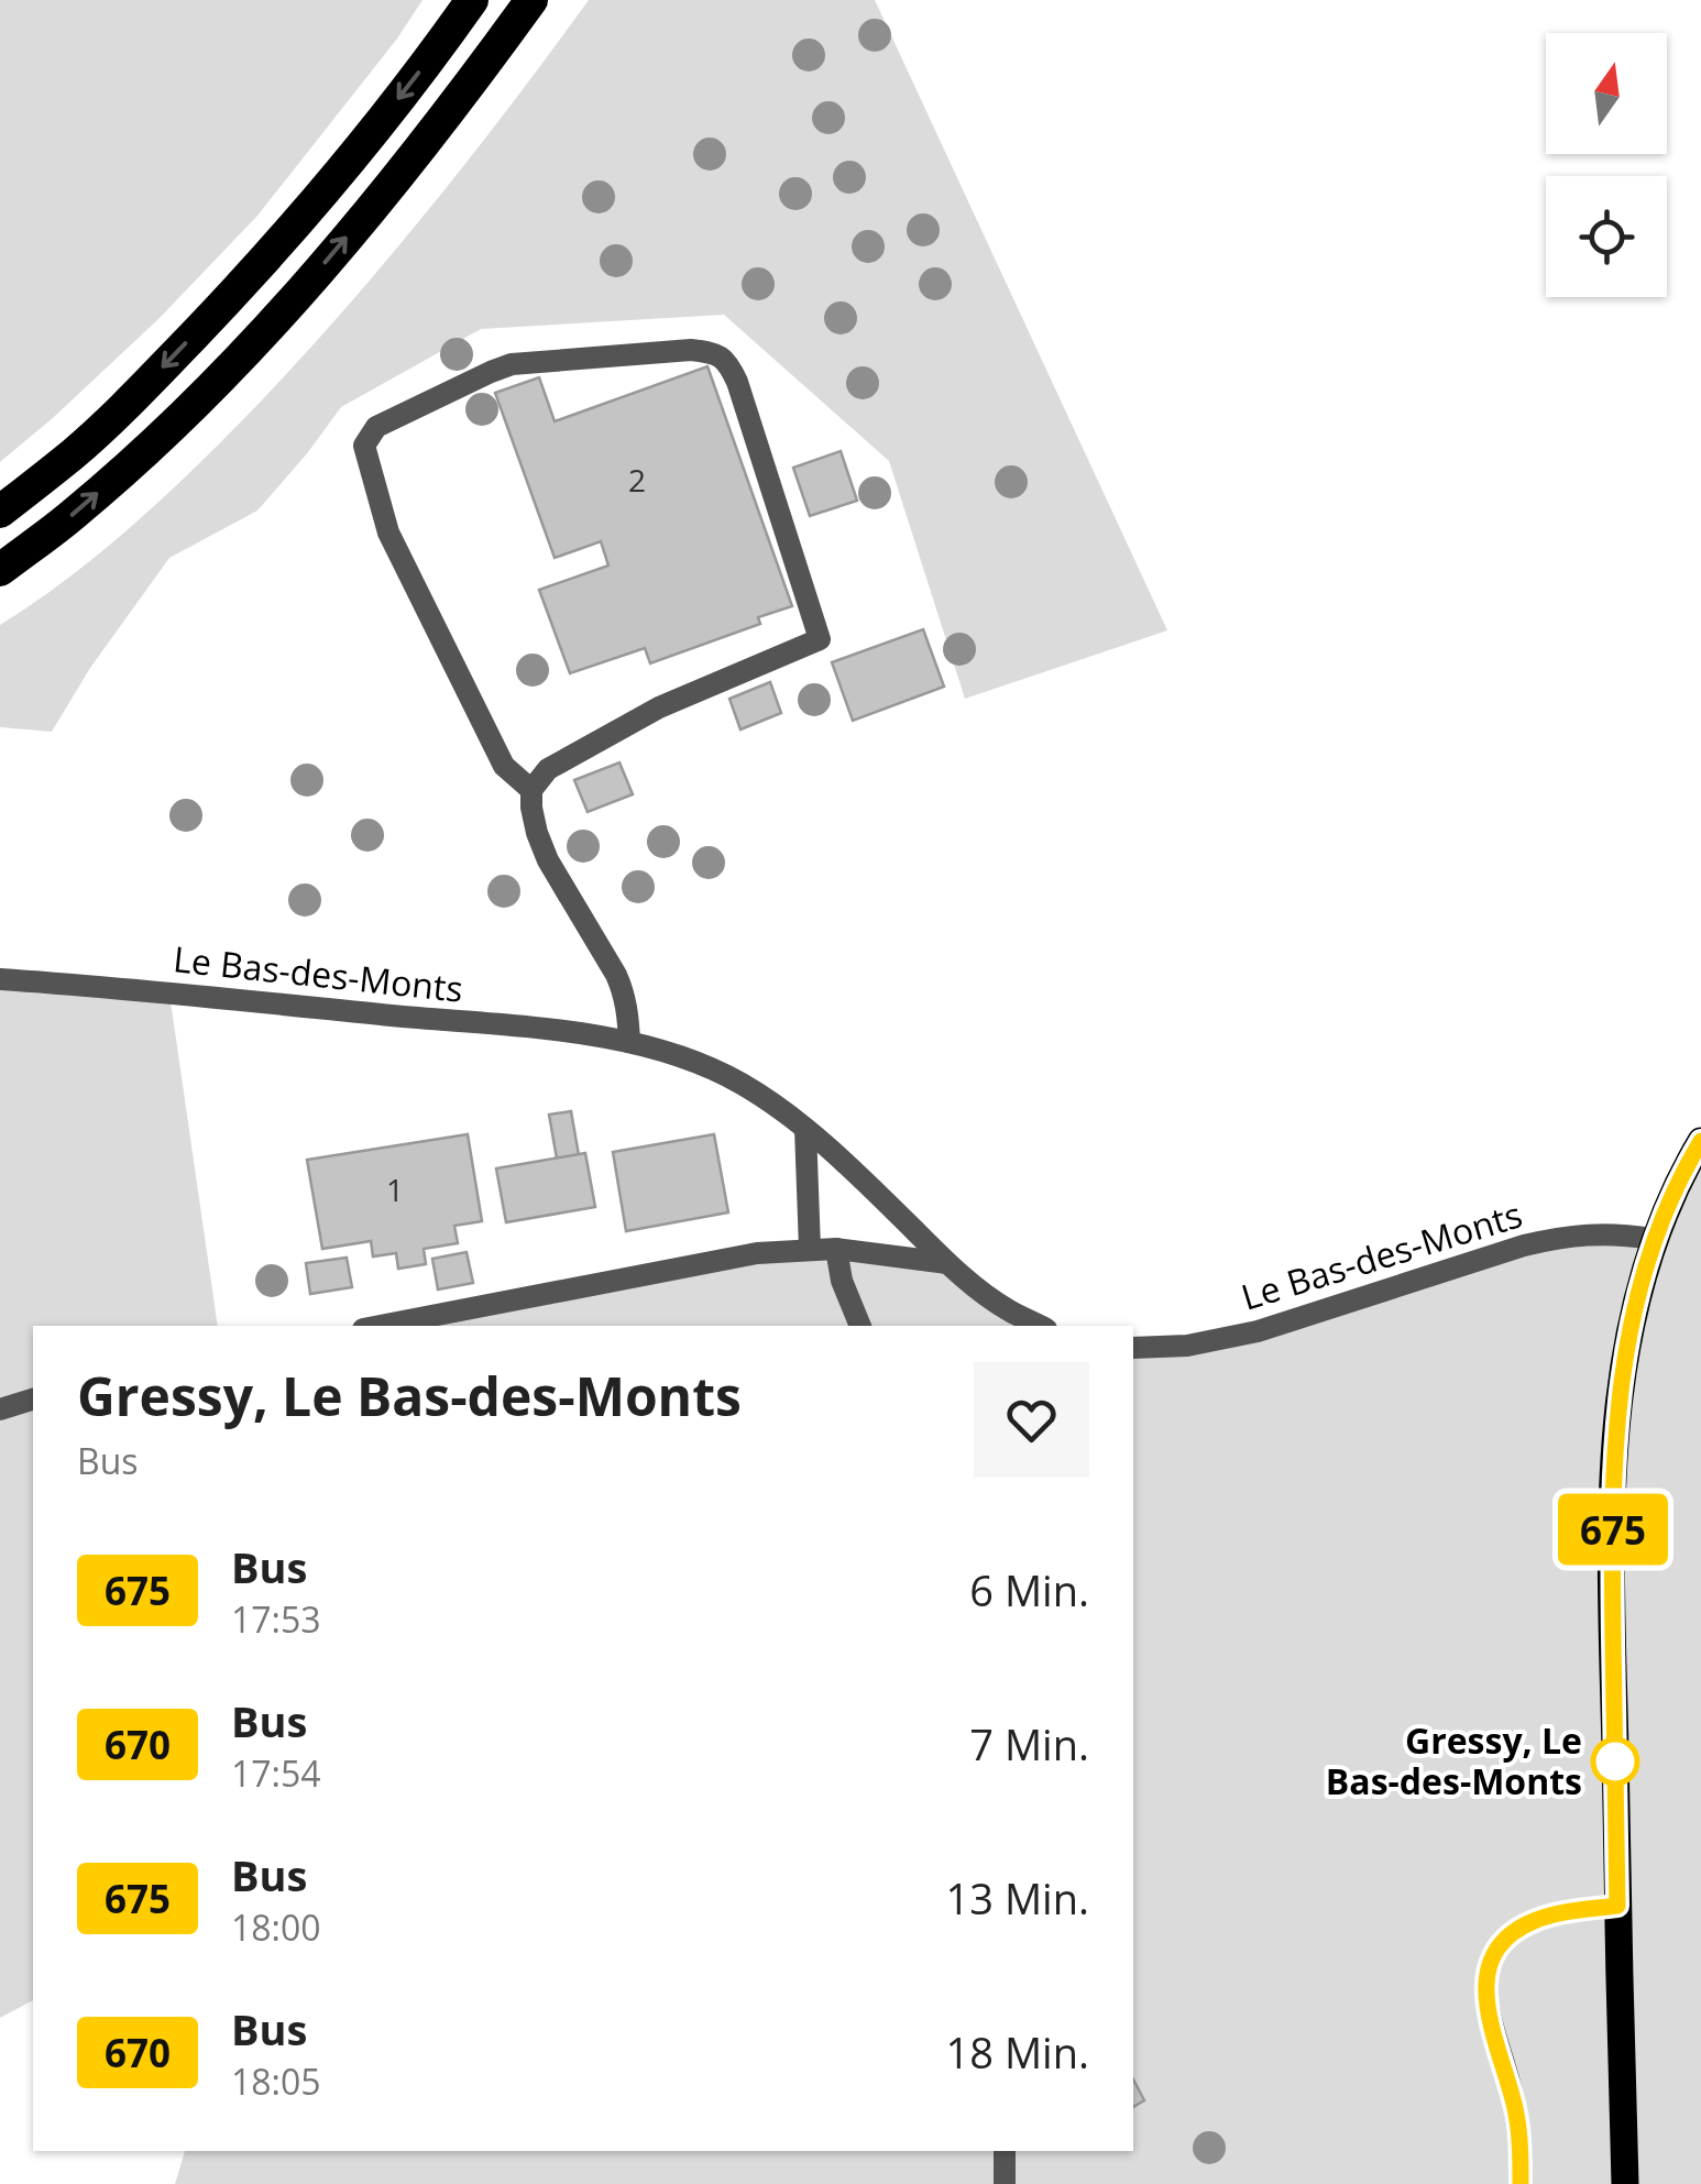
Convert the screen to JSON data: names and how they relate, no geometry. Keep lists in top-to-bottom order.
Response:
{
  "streets": {
    "street": ["Le Bas-des-Monts"]
  },
  "places": ["Gressy, Le Bas-des-Monts"],
  "lines": ["bus line 675"],
  "house_numbers": ["2", "1"],
  "north": "top",
  "page": {
    "on_map": "675",
    "heading": ["Gressy, Le Bas-des-Monts", "Bus"],
    "list": [
      {
        "mark": "675",
        "name": "Bus",
        "note": "17:53",
        "value": "6 Min."
      },
      {
        "mark": "670",
        "name": "Bus",
        "note": "17:54",
        "value": "7 Min."
      },
      {
        "mark": "675",
        "name": "Bus",
        "note": "18:00",
        "value": "13 Min."
      },
      {
        "mark": "670",
        "name": "Bus",
        "note": "18:05",
        "value": "18 Min."
      }
    ]
  }
}
